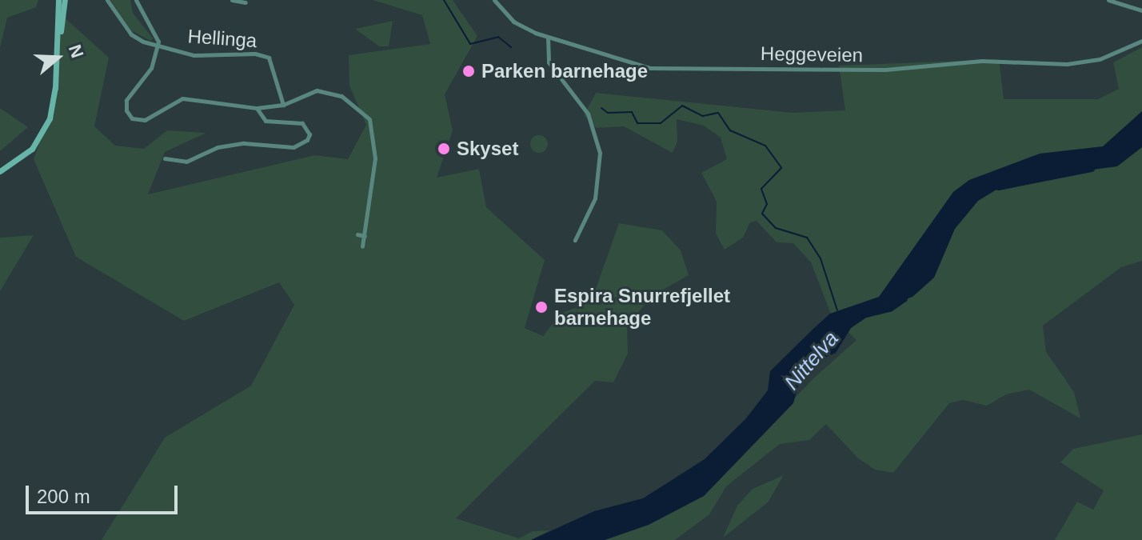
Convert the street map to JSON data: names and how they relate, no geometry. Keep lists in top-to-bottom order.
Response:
{
  "streets": {
    "street": ["Hellinga", "Heggeveien"]
  },
  "water": ["Nittelva"],
  "places": ["Parken barnehage", "Skyset", "Espira Snurrefjellet barnehage"],
  "scale_bar": "200 m",
  "north": "right"
}
